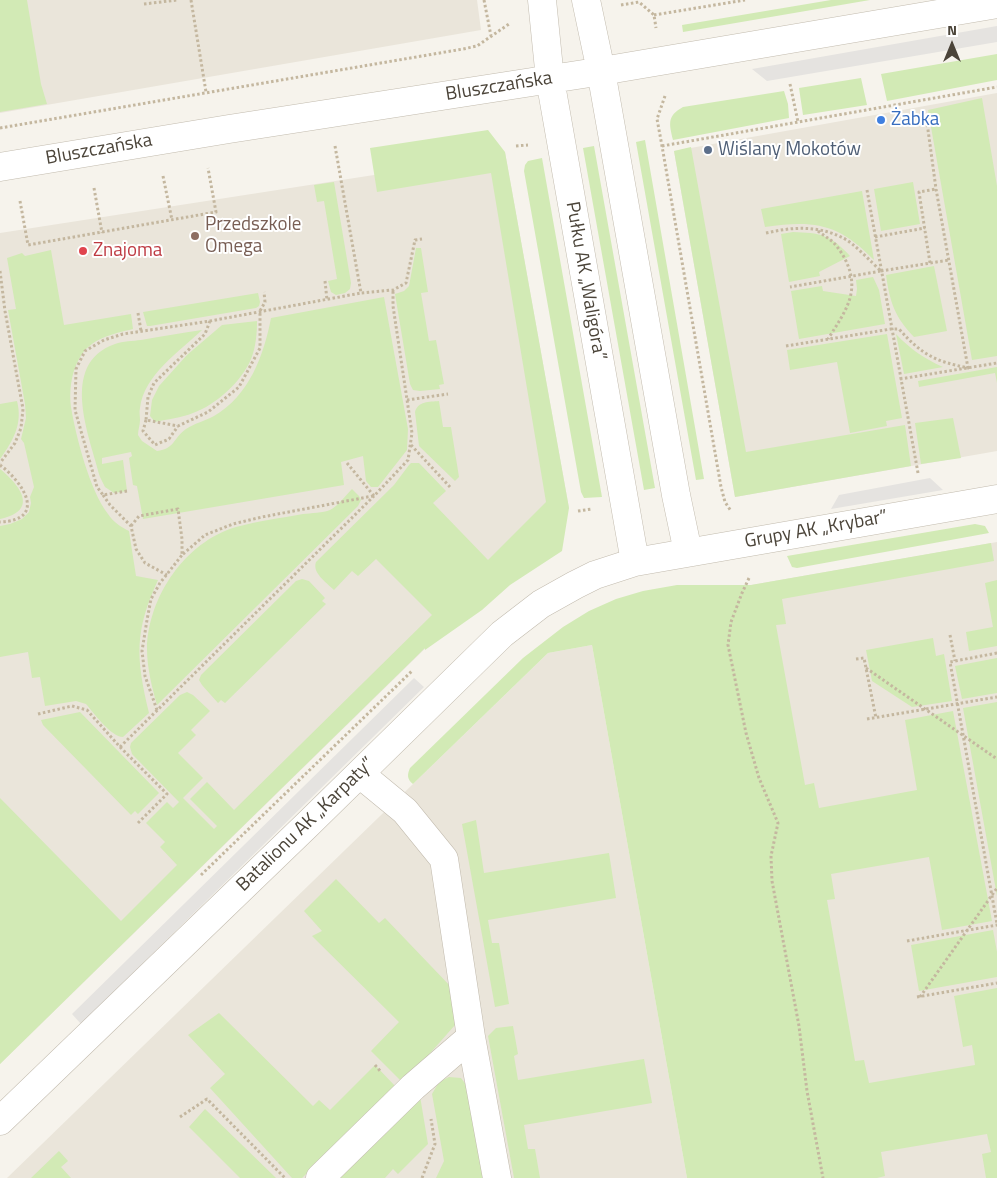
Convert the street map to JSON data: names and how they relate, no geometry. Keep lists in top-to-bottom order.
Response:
{
  "streets": {
    "street": [
      "Bluszczańska",
      "Pułku AK „Waligóra”",
      "Grupy AK „Krybar”",
      "Batalionu AK „Karpaty”"
    ]
  },
  "crossings": [
    ["Bluszczańska", "Pułku AK „Waligóra”"],
    ["Pułku AK „Waligóra”", "Grupy AK „Krybar”"],
    ["Pułku AK „Waligóra”", "Batalionu AK „Karpaty”"],
    ["Grupy AK „Krybar”", "Batalionu AK „Karpaty”"]
  ],
  "places": [
    "Żabka",
    "Wiślany Mokotów",
    "Przedszkole Omega",
    "Znajoma"
  ],
  "north": "top"
}
